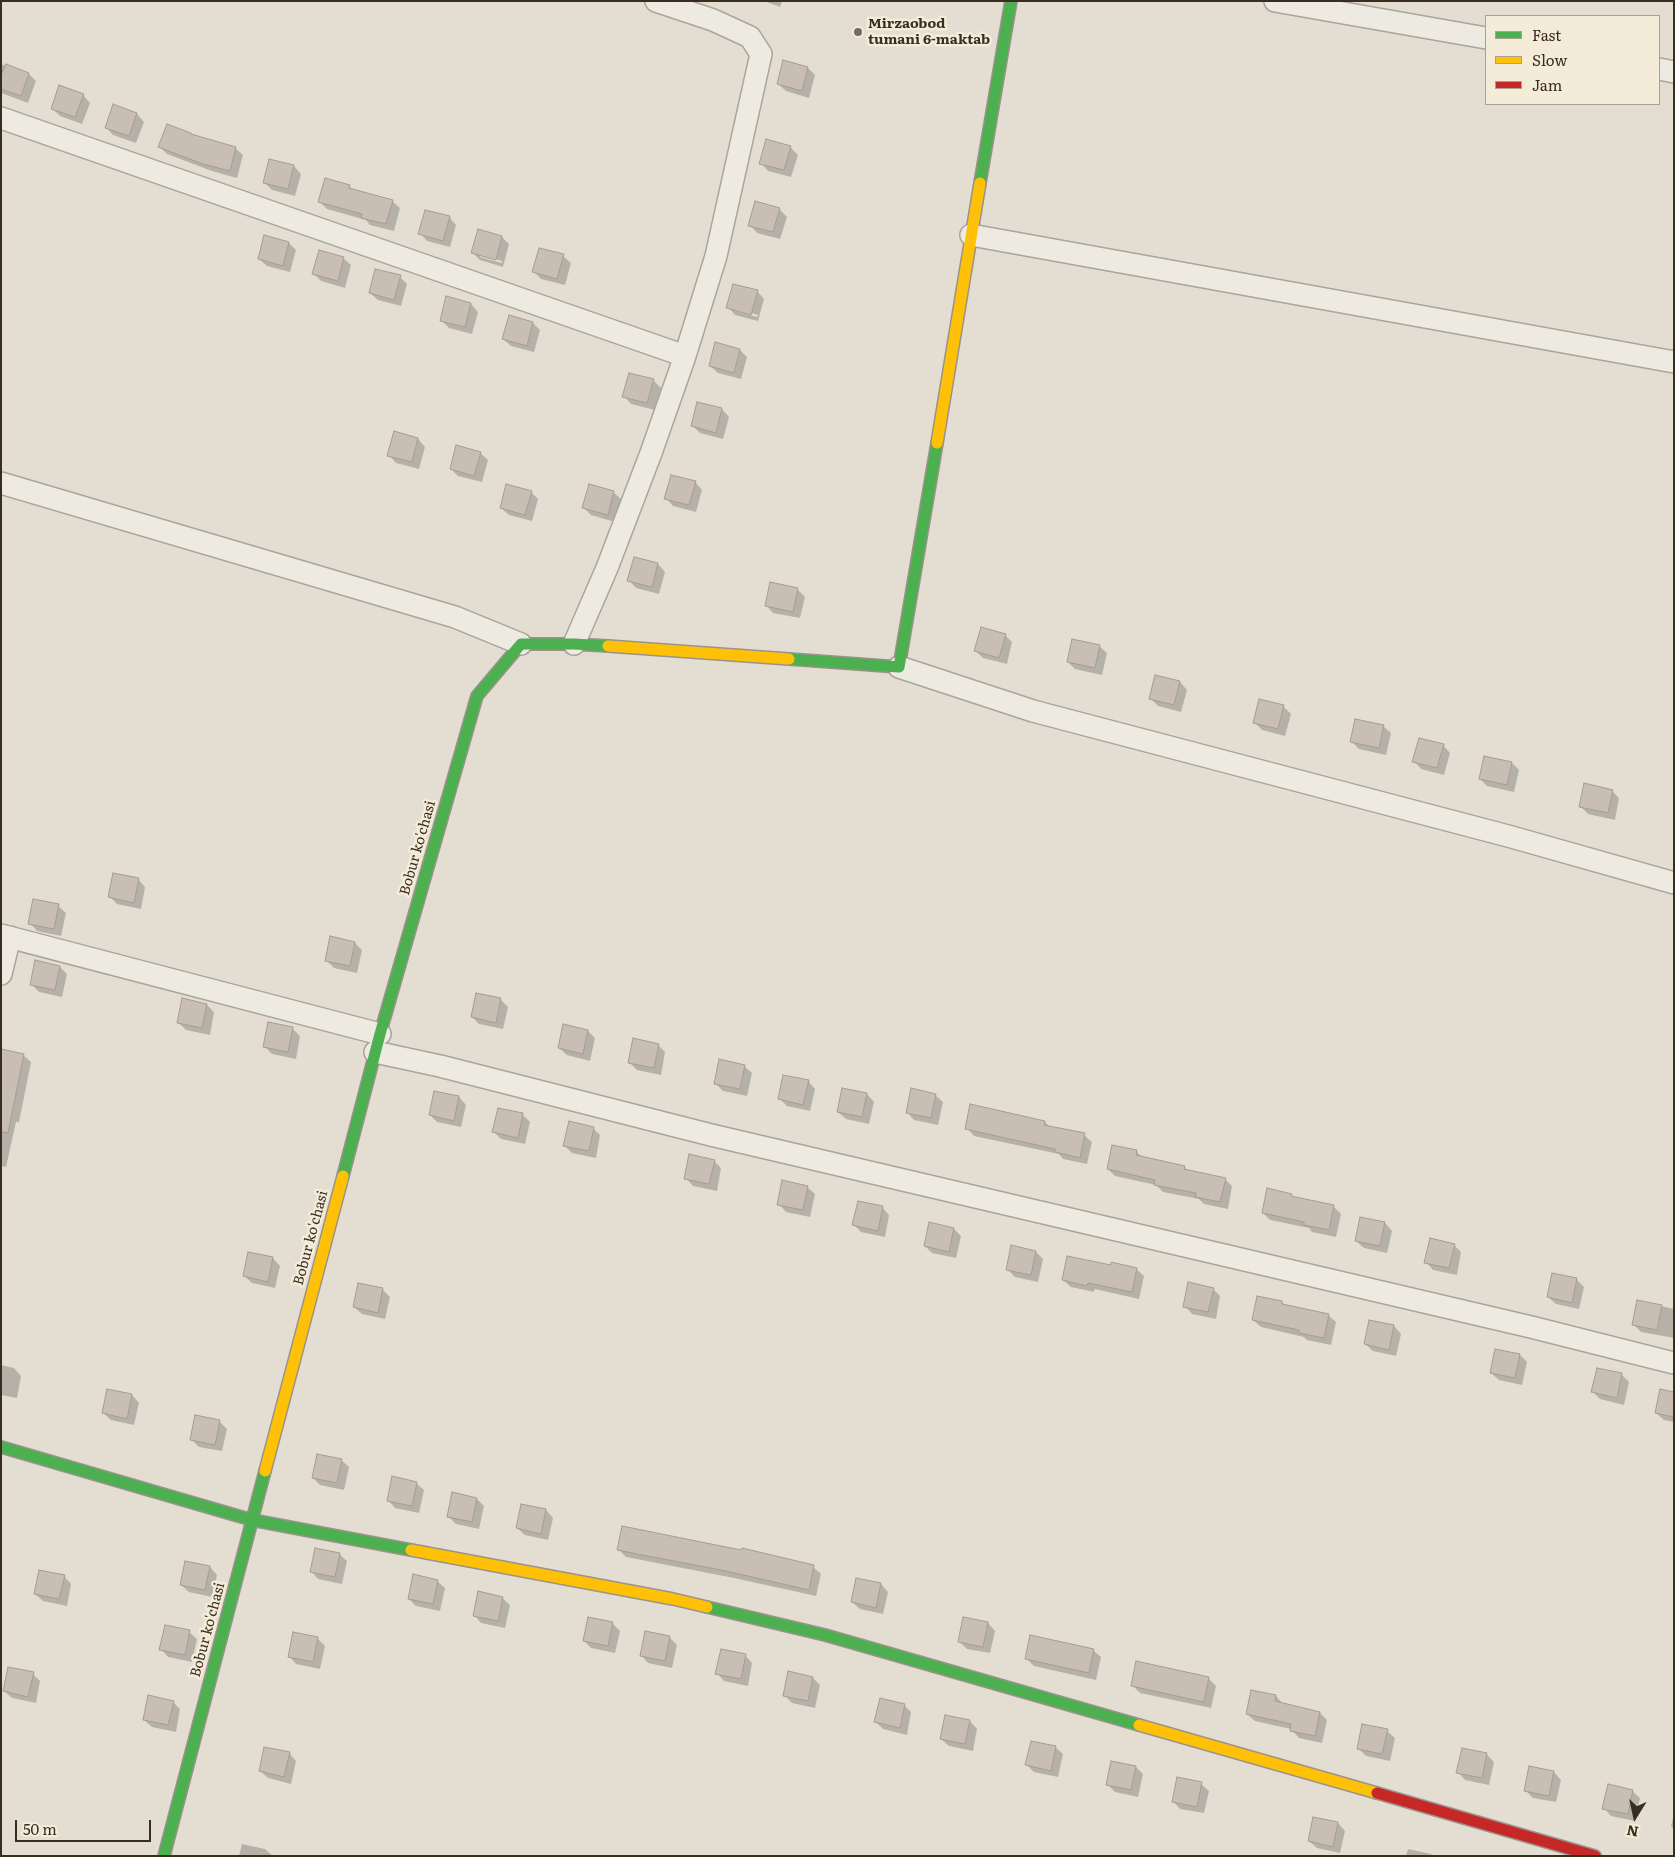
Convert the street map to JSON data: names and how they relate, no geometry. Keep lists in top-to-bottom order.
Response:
{
  "streets": {
    "street": ["Bobur ko'chasi"]
  },
  "places": ["Mirzaobod tumani 6-maktab"],
  "legend": ["Fast", "Slow", "Jam"],
  "scale_bar": "50 m",
  "north": "bottom"
}
